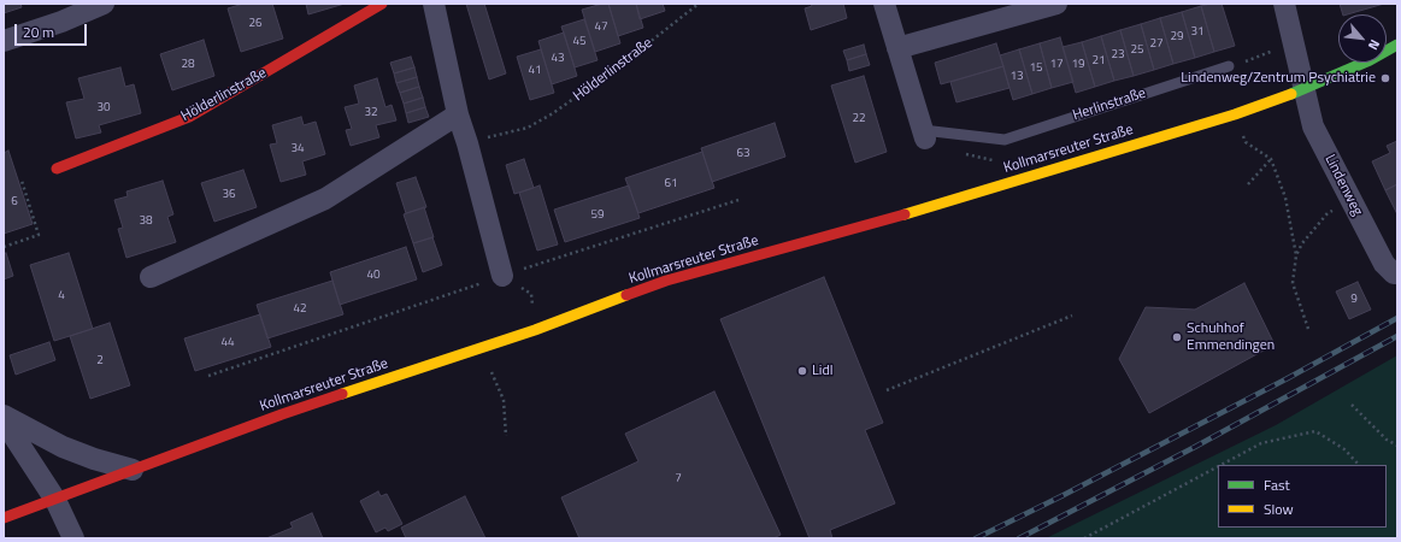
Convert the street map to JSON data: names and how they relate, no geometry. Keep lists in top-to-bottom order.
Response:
{
  "streets": {
    "main road": ["Hölderlinstraße", "Kollmarsreuter Straße"],
    "street": ["Herlinstraße", "Lindenweg"]
  },
  "crossings": [
    ["Kollmarsreuter Straße", "Lindenweg"]
  ],
  "places": ["Lindenweg/Zentrum Psychiatrie", "Schuhhof Emmendingen", "Lidl"],
  "house_numbers": [
    "26",
    "47",
    "31",
    "29",
    "45",
    "27",
    "25",
    "23",
    "43",
    "21",
    "28",
    "17",
    "19",
    "15",
    "41",
    "13",
    "30",
    "32",
    "22",
    "34",
    "63",
    "61",
    "36",
    "6",
    "59",
    "38",
    "40",
    "4",
    "9",
    "42",
    "44",
    "2",
    "7"
  ],
  "legend": ["Fast", "Slow"],
  "scale_bar": "20 m",
  "north": "bottom right"
}
